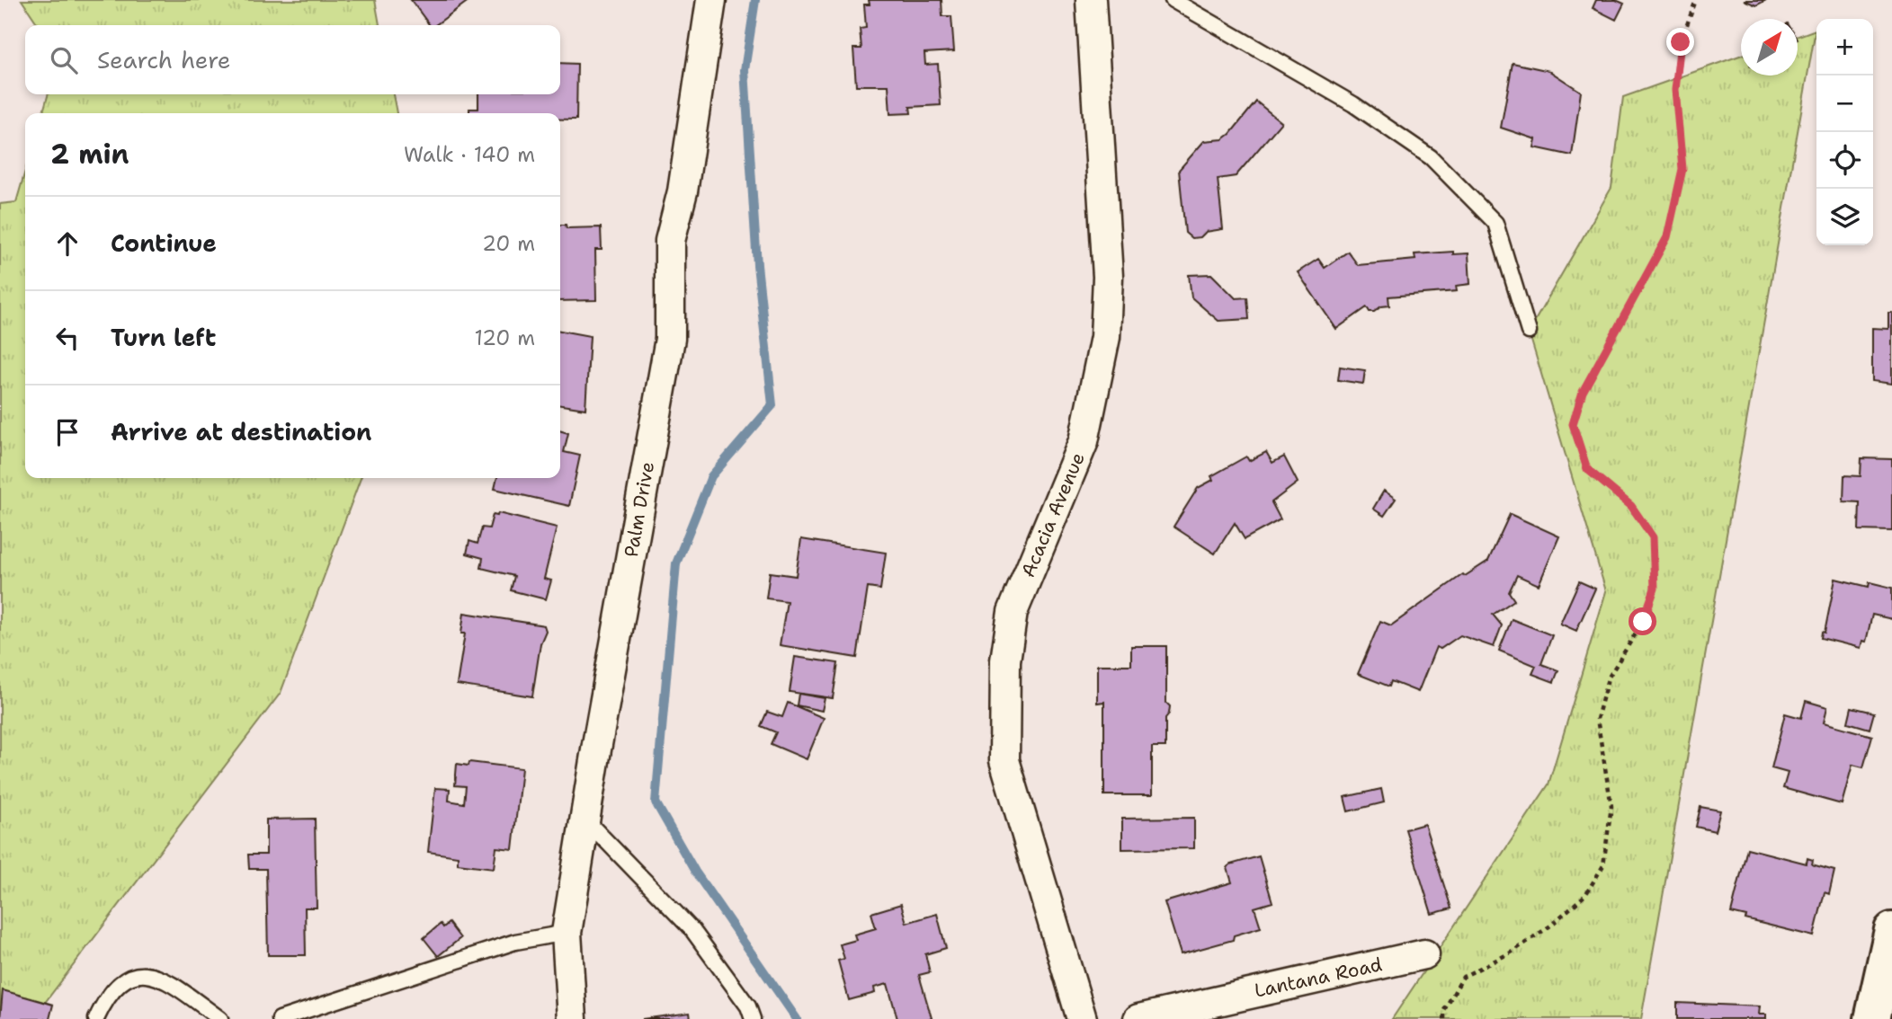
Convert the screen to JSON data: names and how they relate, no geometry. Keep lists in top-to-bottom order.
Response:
{
  "streets": {
    "street": ["Palm Drive", "Acacia Avenue", "Lantana Road"]
  },
  "north": "top right",
  "page": {
    "map_buttons": ["+", "−"],
    "search": "Search here",
    "heading": ["2 min", "Walk · 140 m"],
    "list": [
      ["Continue", "20 m"],
      ["Turn left", "120 m"],
      "Arrive at destination"
    ]
  }
}
